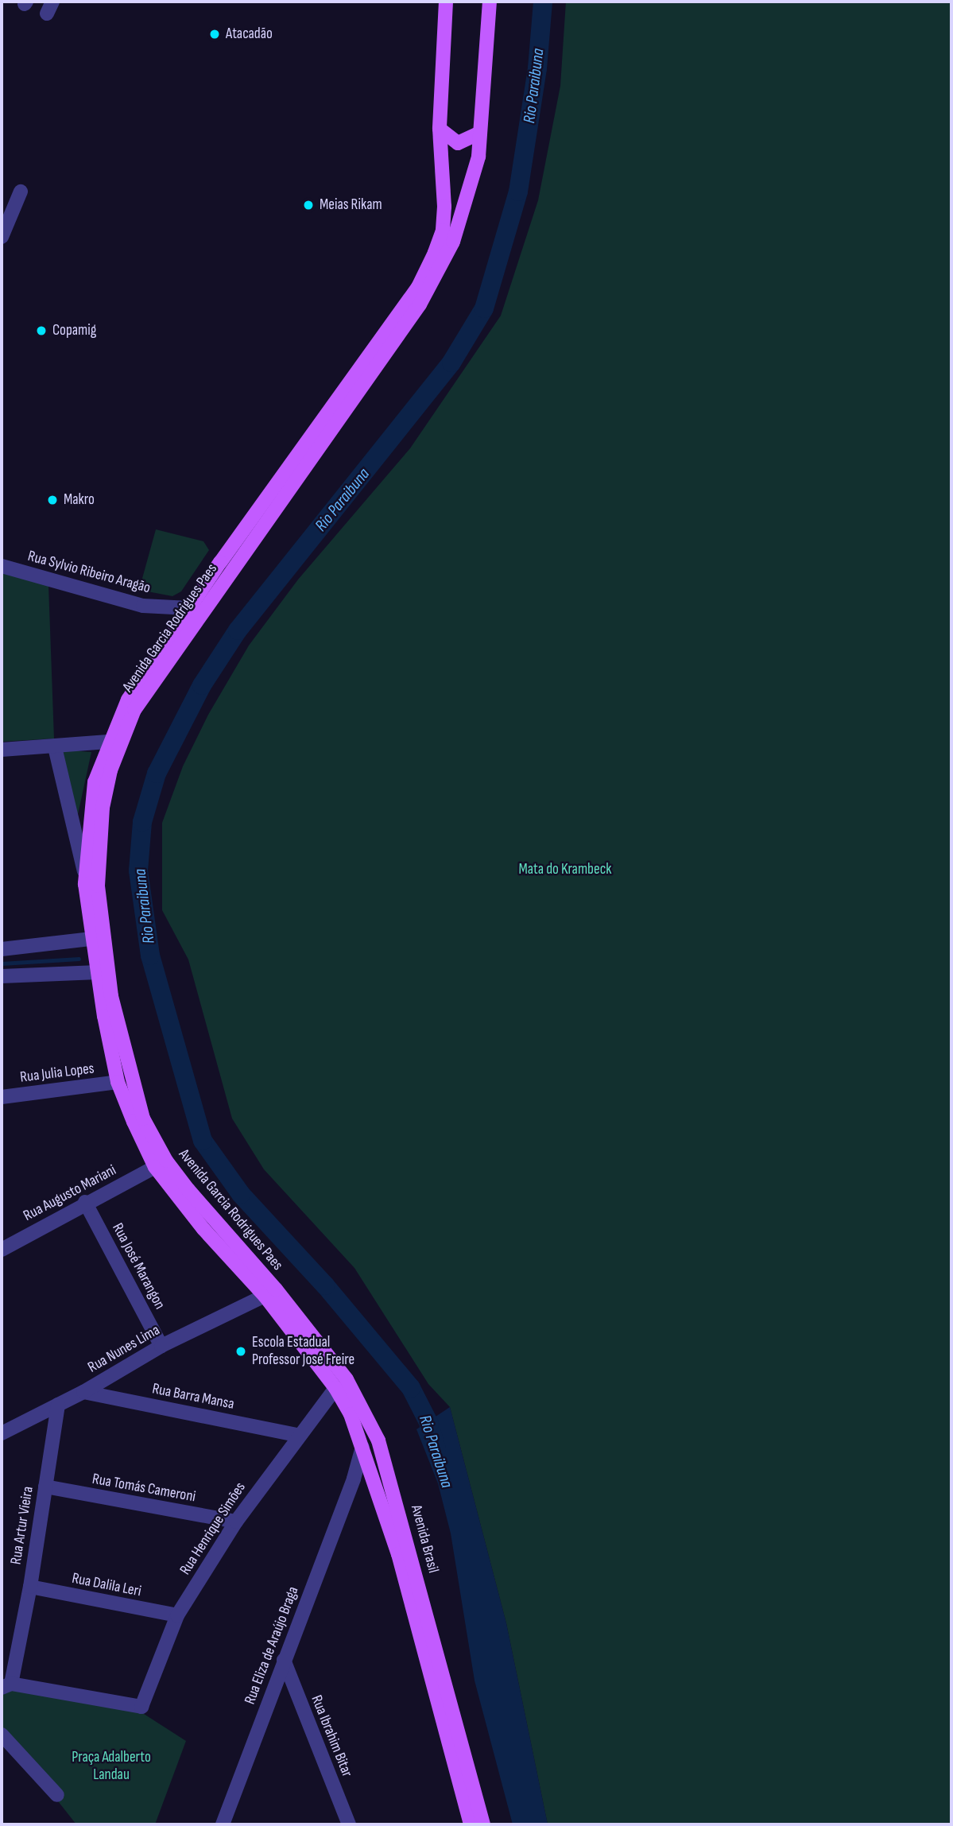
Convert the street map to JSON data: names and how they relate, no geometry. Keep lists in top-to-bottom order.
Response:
{
  "streets": {
    "main road": ["Avenida Garcia Rodrigues Paes", "Avenida Brasil"],
    "street": [
      "Rua Sylvio Ribeiro Aragão",
      "Rua Julia Lopes",
      "Rua Augusto Mariani",
      "Rua José Marangon",
      "Rua Nunes Lima",
      "Rua Barra Mansa",
      "Rua Tomás Cameroni",
      "Rua Artur Vieira",
      "Rua Henrique Simões",
      "Rua Dalila Leri",
      "Rua Eliza de Araújo Braga",
      "Rua Ibrahim Bitar"
    ]
  },
  "crossings": [
    ["Rua Sylvio Ribeiro Aragão", "Avenida Garcia Rodrigues Paes"],
    ["Avenida Garcia Rodrigues Paes", "Rua Julia Lopes"],
    ["Avenida Garcia Rodrigues Paes", "Rua Augusto Mariani"],
    ["Avenida Garcia Rodrigues Paes", "Rua Nunes Lima"],
    ["Avenida Garcia Rodrigues Paes", "Avenida Brasil"],
    ["Rua Augusto Mariani", "Rua José Marangon"],
    ["Rua José Marangon", "Rua Nunes Lima"],
    ["Rua Nunes Lima", "Rua Barra Mansa"],
    ["Rua Nunes Lima", "Rua Artur Vieira"],
    ["Rua Nunes Lima", "Avenida Brasil"],
    ["Rua Barra Mansa", "Rua Henrique Simões"],
    ["Rua Tomás Cameroni", "Rua Artur Vieira"],
    ["Rua Tomás Cameroni", "Rua Henrique Simões"],
    ["Rua Artur Vieira", "Rua Henrique Simões"],
    ["Rua Artur Vieira", "Rua Dalila Leri"],
    ["Rua Henrique Simões", "Avenida Brasil"],
    ["Rua Henrique Simões", "Rua Dalila Leri"],
    ["Avenida Brasil", "Rua Eliza de Araújo Braga"],
    ["Rua Eliza de Araújo Braga", "Rua Ibrahim Bitar"]
  ],
  "water": ["Rio Paraibuna"],
  "parks": ["Mata do Krambeck", "Praça Adalberto Landau"],
  "places": [
    "Atacadão",
    "Meias Rikam",
    "Copamig",
    "Makro",
    "Escola Estadual Professor José Freire"
  ]
}
